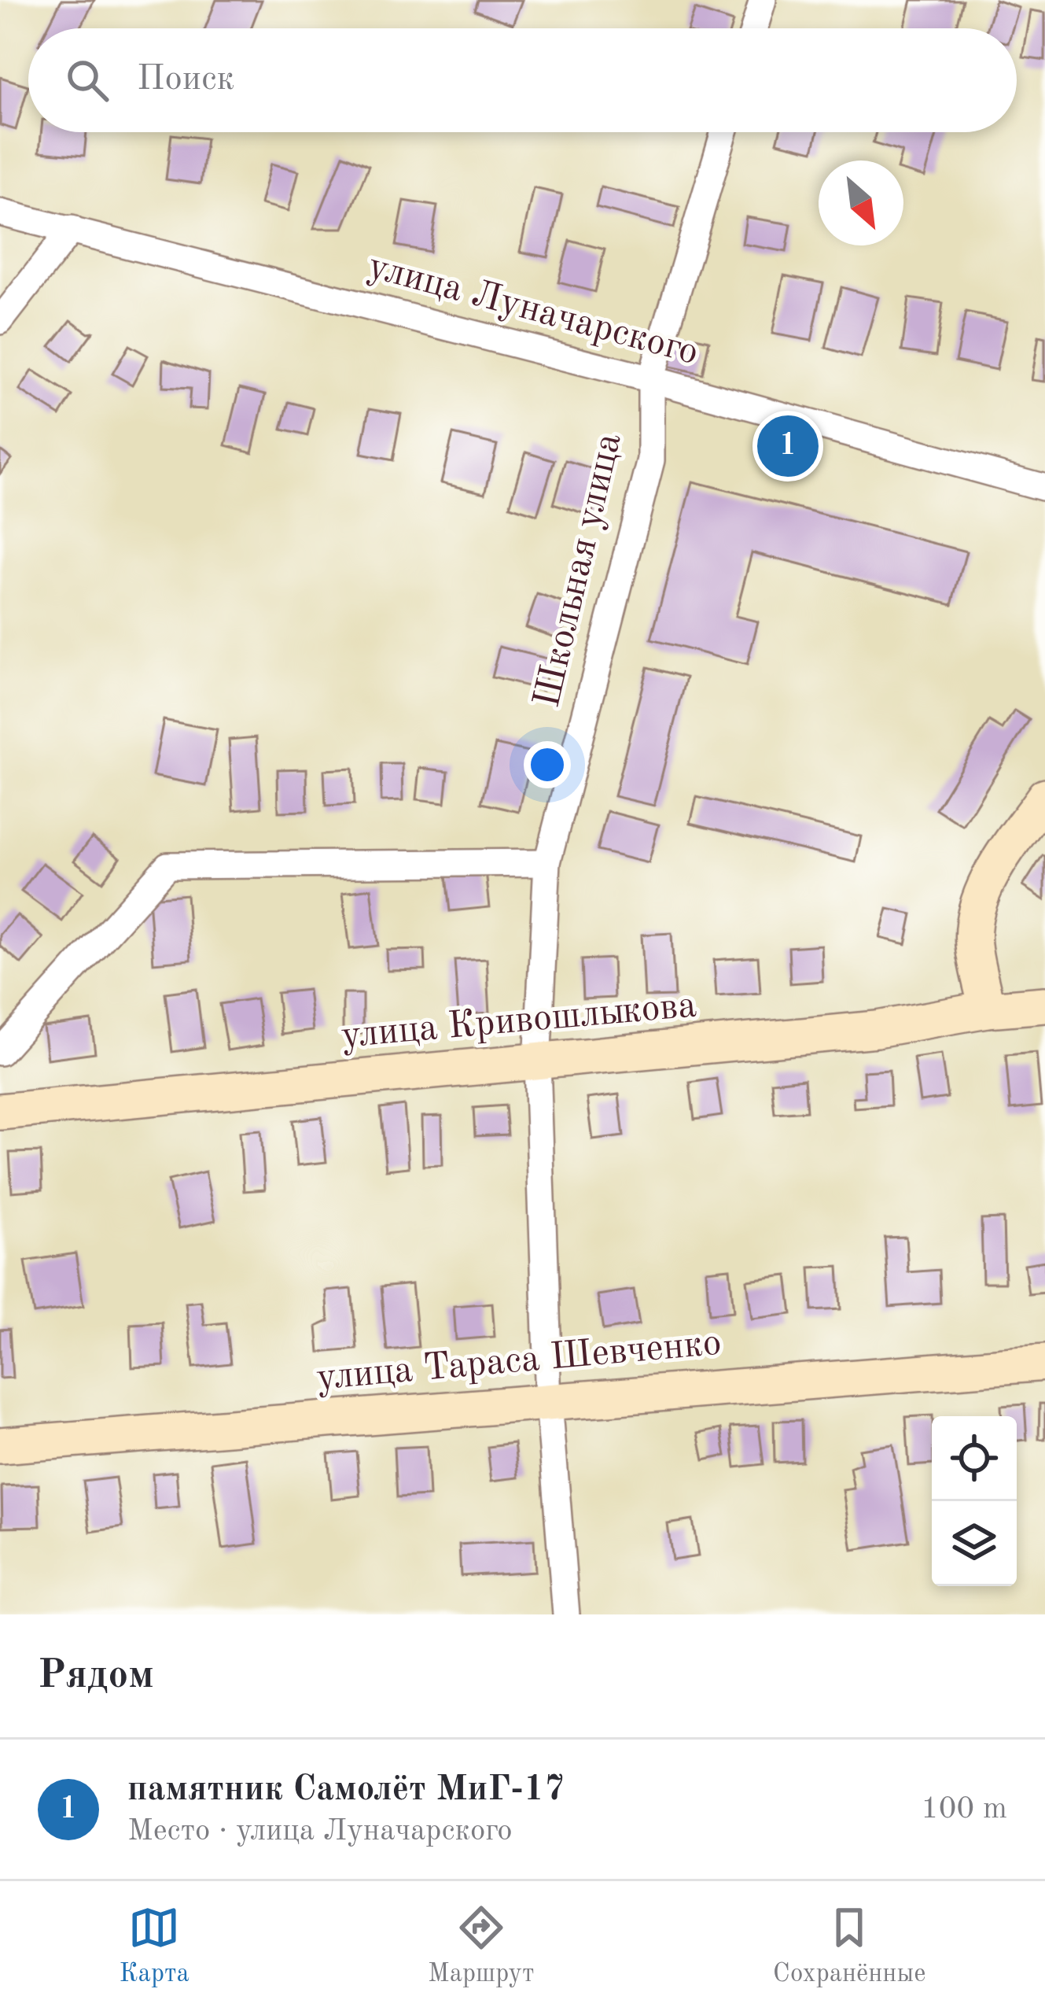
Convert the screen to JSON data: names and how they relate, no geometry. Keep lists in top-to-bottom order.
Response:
{
  "streets": {
    "street": [
      "улица Луначарского",
      "Школьная улица",
      "улица Кривошлыкова",
      "улица Тараса Шевченко"
    ]
  },
  "crossings": [
    ["улица Луначарского", "Школьная улица"],
    ["Школьная улица", "улица Кривошлыкова"],
    ["Школьная улица", "улица Тараса Шевченко"]
  ],
  "north": "bottom right",
  "page": {
    "search": "Поиск",
    "pins": "1",
    "heading": "Рядом",
    "list": [
      {
        "mark": "1",
        "name": "памятник Самолёт МиГ-17",
        "note": "Место · улица Луначарского",
        "value": "100 m"
      }
    ],
    "nav": ["Карта", "Маршрут", "Сохранённые"]
  }
}
